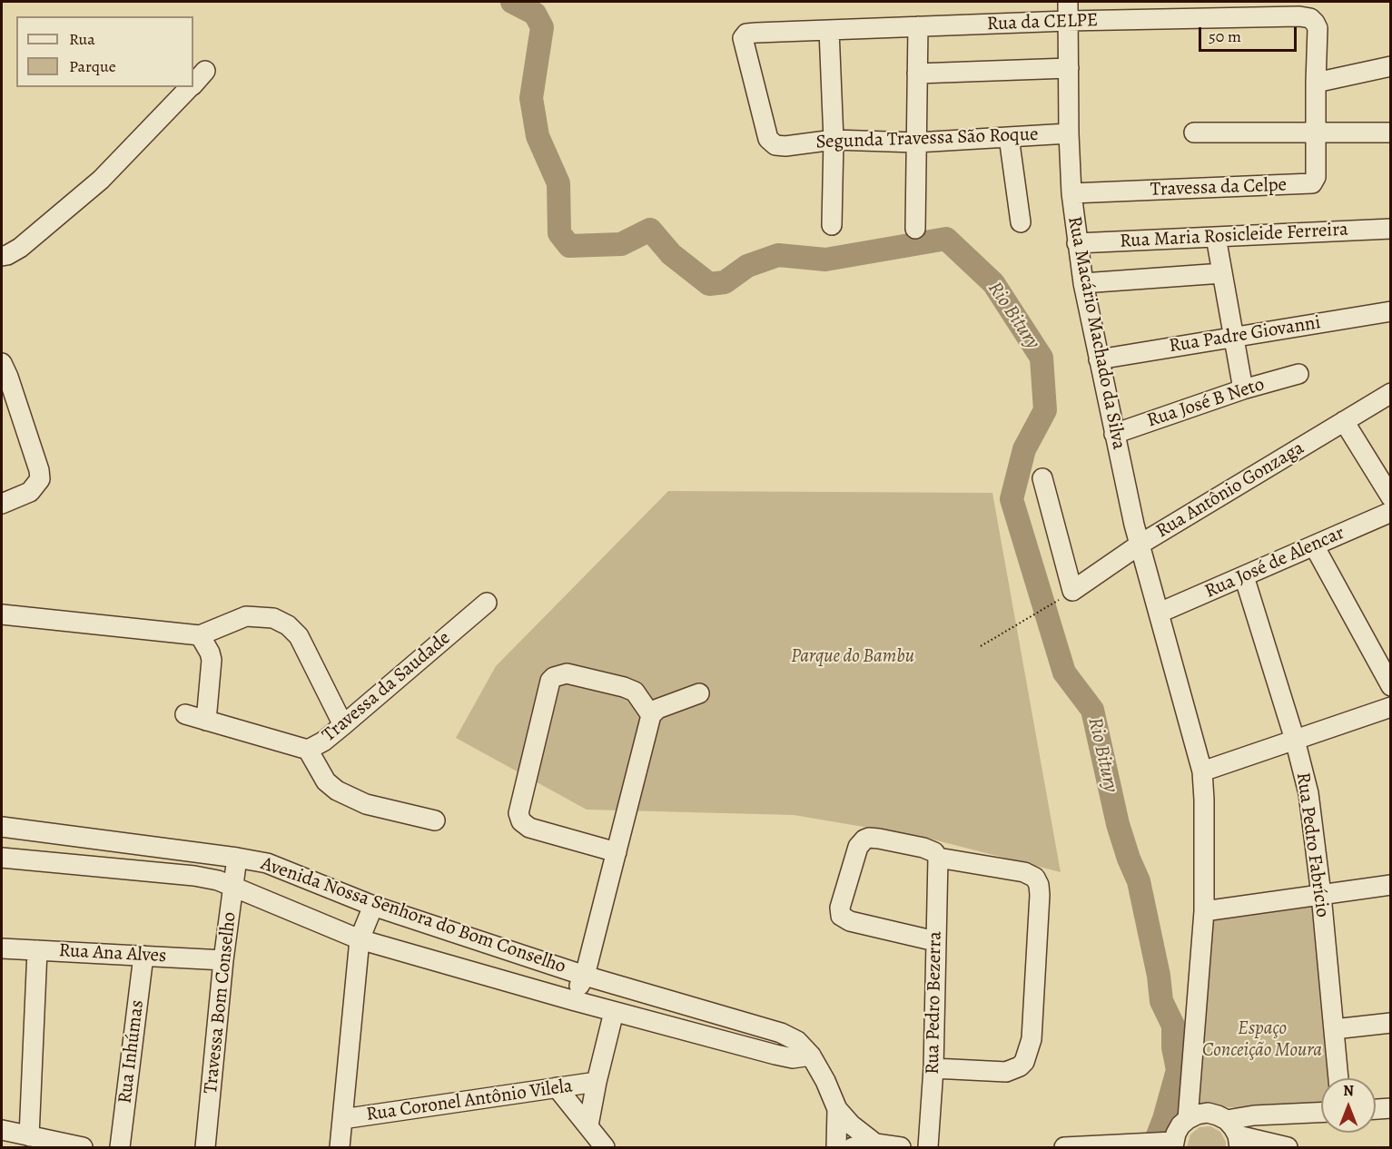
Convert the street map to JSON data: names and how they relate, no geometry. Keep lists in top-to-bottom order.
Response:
{
  "streets": {
    "street": [
      "Rua da CELPE",
      "Segunda Travessa São Roque",
      "Travessa da Celpe",
      "Rua Maria Rosicleide Ferreira",
      "Rua Macário Machado da Silva",
      "Rua Padre Giovanni",
      "Rua José B Neto",
      "Rua Antônio Gonzaga",
      "Rua José de Alencar",
      "Travessa da Saudade",
      "Rua Pedro Fabrício",
      "Avenida Nossa Senhora do Bom Conselho",
      "Rua Ana Alves",
      "Travessa Bom Conselho",
      "Rua Pedro Bezerra",
      "Rua Inhúmas",
      "Rua Coronel Antônio Vilela"
    ]
  },
  "crossings": [
    ["Rua da CELPE", "Segunda Travessa São Roque"],
    ["Rua da CELPE", "Rua Macário Machado da Silva"],
    ["Segunda Travessa São Roque", "Rua Macário Machado da Silva"],
    ["Travessa da Celpe", "Rua Macário Machado da Silva"],
    ["Rua Maria Rosicleide Ferreira", "Rua Macário Machado da Silva"],
    ["Rua Macário Machado da Silva", "Rua Padre Giovanni"],
    ["Rua Macário Machado da Silva", "Rua José B Neto"],
    ["Rua Macário Machado da Silva", "Rua Antônio Gonzaga"],
    ["Rua Macário Machado da Silva", "Rua José de Alencar"],
    ["Rua José de Alencar", "Rua Pedro Fabrício"],
    ["Avenida Nossa Senhora do Bom Conselho", "Travessa Bom Conselho"],
    ["Rua Ana Alves", "Travessa Bom Conselho"],
    ["Rua Ana Alves", "Rua Inhúmas"]
  ],
  "water": ["Rio Bitury"],
  "parks": ["Parque do Bambu", "Espaço Conceição Moura"],
  "legend": ["Rua", "Parque"],
  "scale_bar": "50 m",
  "north": "top"
}
